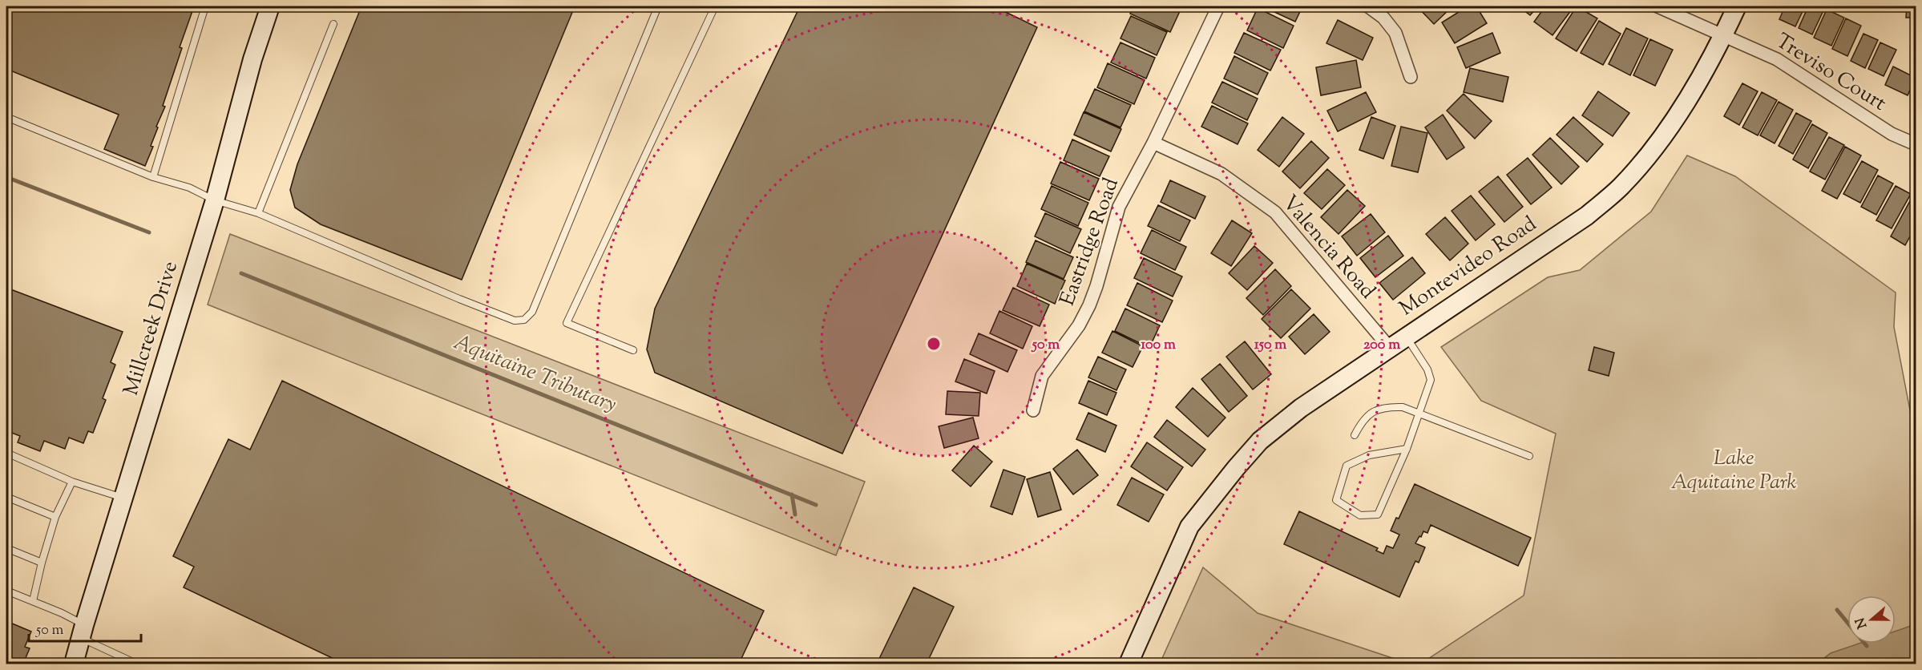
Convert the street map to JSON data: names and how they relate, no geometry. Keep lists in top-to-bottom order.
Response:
{
  "streets": {
    "street": [
      "Treviso Court",
      "Eastridge Road",
      "Valencia Road",
      "Montevideo Road",
      "Millcreek Drive"
    ]
  },
  "crossings": [
    ["Treviso Court", "Montevideo Road"],
    ["Eastridge Road", "Valencia Road"],
    ["Valencia Road", "Montevideo Road"]
  ],
  "water": ["Aquitaine Tributary"],
  "parks": ["Lake Aquitaine Park"],
  "scale_bar": "50 m",
  "north": "left",
  "rings": [
    "50 m",
    "100 m",
    "150 m",
    "200 m"
  ]
}
